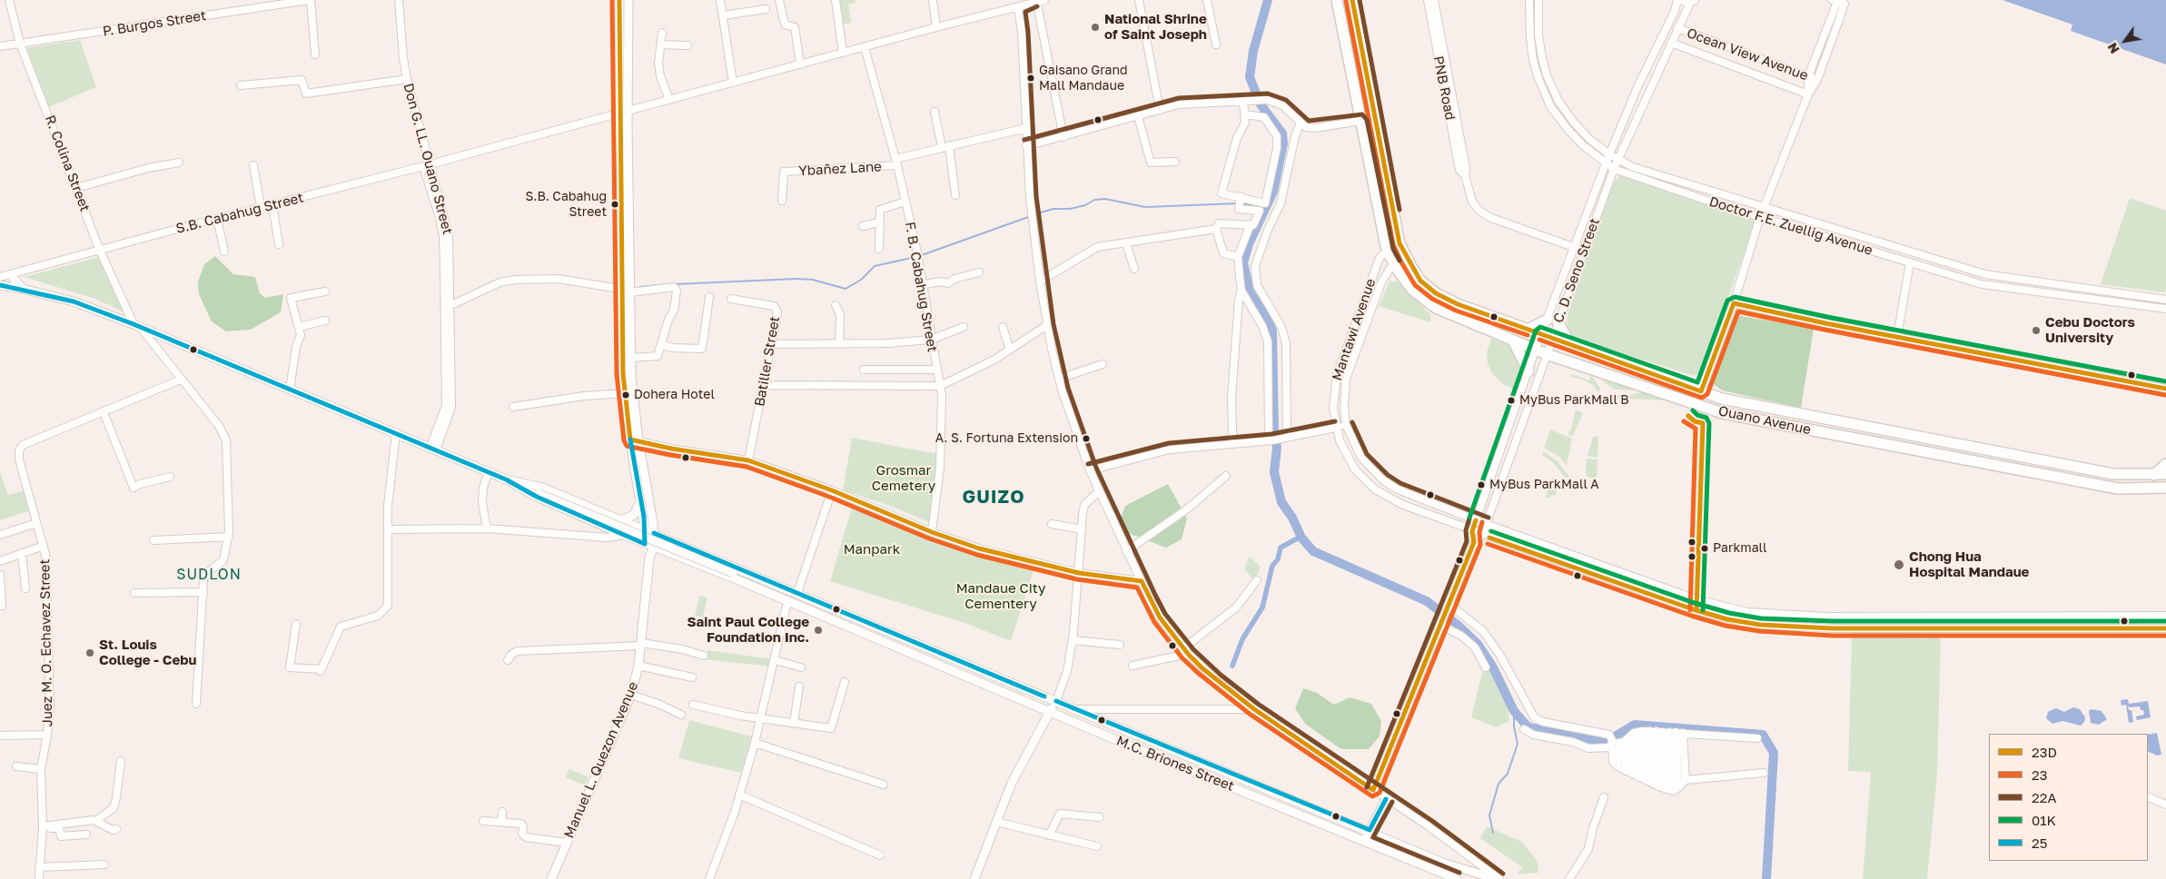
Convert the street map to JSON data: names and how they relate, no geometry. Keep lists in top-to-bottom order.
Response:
{
  "streets": {
    "highway": ["Ouano Avenue"],
    "main road": ["Manuel L. Quezon Avenue", "M.C. Briones Street"],
    "street": [
      "P. Burgos Street",
      "Ocean View Avenue",
      "PNB Road",
      "Don G. LL. Ouano Street",
      "R. Colina Street",
      "Ybañez Lane",
      "S.B. Cabahug Street",
      "Doctor F.E. Zuellig Avenue",
      "C. D. Seno Street",
      "F. B. Cabahug Street",
      "Mantawi Avenue",
      "Batiller Street",
      "Juez M. O. Echavez Street"
    ]
  },
  "crossings": [
    ["P. Burgos Street", "R. Colina Street"],
    ["Ocean View Avenue", "C. D. Seno Street"],
    ["PNB Road", "C. D. Seno Street"],
    ["Don G. LL. Ouano Street", "S.B. Cabahug Street"],
    ["Don G. LL. Ouano Street", "M.C. Briones Street"],
    ["R. Colina Street", "S.B. Cabahug Street"],
    ["R. Colina Street", "Juez M. O. Echavez Street"],
    ["R. Colina Street", "M.C. Briones Street"],
    ["Ybañez Lane", "F. B. Cabahug Street"],
    ["S.B. Cabahug Street", "F. B. Cabahug Street"],
    ["Doctor F.E. Zuellig Avenue", "C. D. Seno Street"],
    ["C. D. Seno Street", "Mantawi Avenue"],
    ["C. D. Seno Street", "Ouano Avenue"],
    ["Mantawi Avenue", "Ouano Avenue"],
    ["Manuel L. Quezon Avenue", "M.C. Briones Street"]
  ],
  "districts": ["GUIZO", "SUDLON"],
  "parks": ["Grosmar Cemetery", "Manpark", "Mandaue City Cementery"],
  "places": [
    "National Shrine of Saint Joseph",
    "Gaisano Grand Mall Mandaue",
    "S.B. Cabahug Street",
    "Cebu Doctors University",
    "Dohera Hotel",
    "MyBus ParkMall B",
    "A. S. Fortuna Extension",
    "MyBus ParkMall A",
    "Parkmall",
    "Chong Hua Hospital Mandaue",
    "Saint Paul College Foundation Inc.",
    "St. Louis College - Cebu"
  ],
  "lines": [
    "transit line 23D",
    "transit line 23",
    "transit line 22A",
    "transit line 25",
    "transit line 01K"
  ],
  "legend": [
    "23D",
    "23",
    "22A",
    "01K",
    "25"
  ],
  "north": "bottom left"
}
